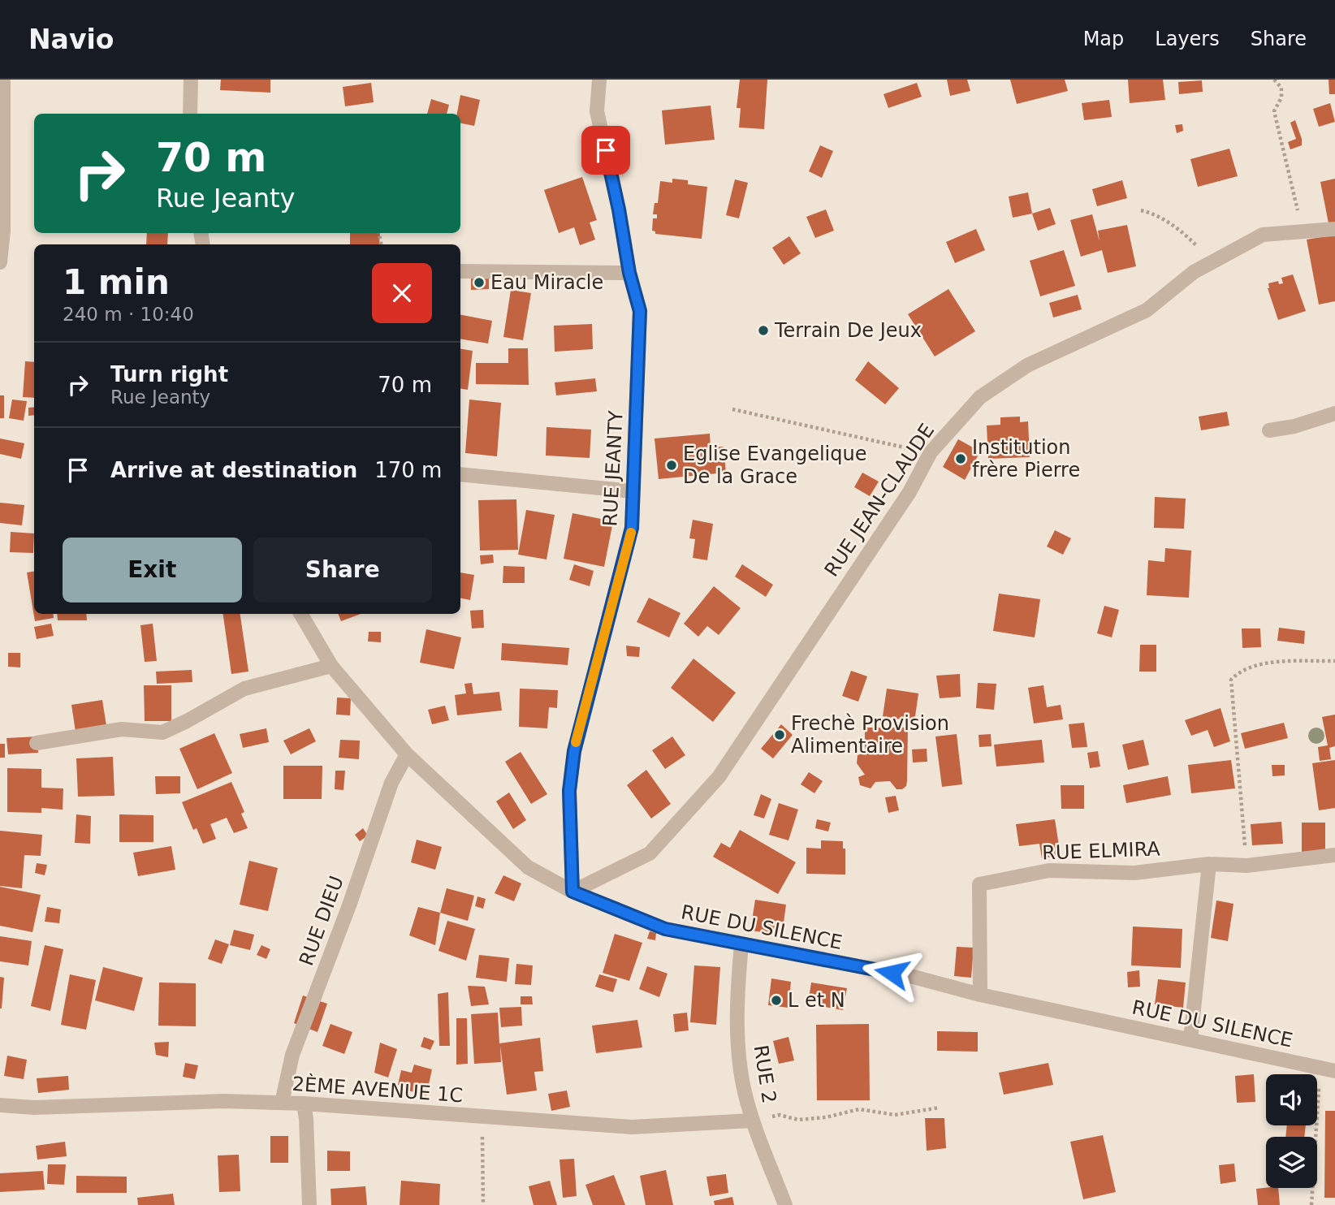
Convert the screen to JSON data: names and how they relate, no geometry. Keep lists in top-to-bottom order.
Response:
{
  "streets": {
    "street": [
      "RUE JEANTY",
      "RUE JEAN-CLAUDE",
      "RUE ELMIRA",
      "RUE DIEU",
      "RUE DU SILENCE",
      "RUE 2",
      "2ÈME AVENUE 1C"
    ]
  },
  "crossings": [
    ["RUE JEANTY", "RUE JEAN-CLAUDE"],
    ["RUE JEANTY", "RUE DU SILENCE"],
    ["RUE JEAN-CLAUDE", "RUE DU SILENCE"],
    ["RUE ELMIRA", "RUE DU SILENCE"],
    ["RUE DIEU", "RUE DU SILENCE"],
    ["RUE DIEU", "2ÈME AVENUE 1C"],
    ["RUE DU SILENCE", "RUE 2"],
    ["RUE 2", "2ÈME AVENUE 1C"]
  ],
  "places": [
    "Eau Miracle",
    "Terrain De Jeux",
    "Institution frère Pierre",
    "Eglise Evangelique De la Grace",
    "Frechè Provision Alimentaire",
    "L et N"
  ],
  "page": {
    "header": "Navio",
    "nav": ["Map", "Layers", "Share"],
    "turn": ["70 m", "Rue Jeanty"],
    "heading": ["1 min", "240 m · 10:40"],
    "list": [
      {
        "name": "Turn right",
        "note": "Rue Jeanty",
        "value": "70 m"
      },
      {
        "name": "Arrive at destination",
        "value": "170 m"
      }
    ],
    "buttons": ["Exit", "Share"]
  }
}
